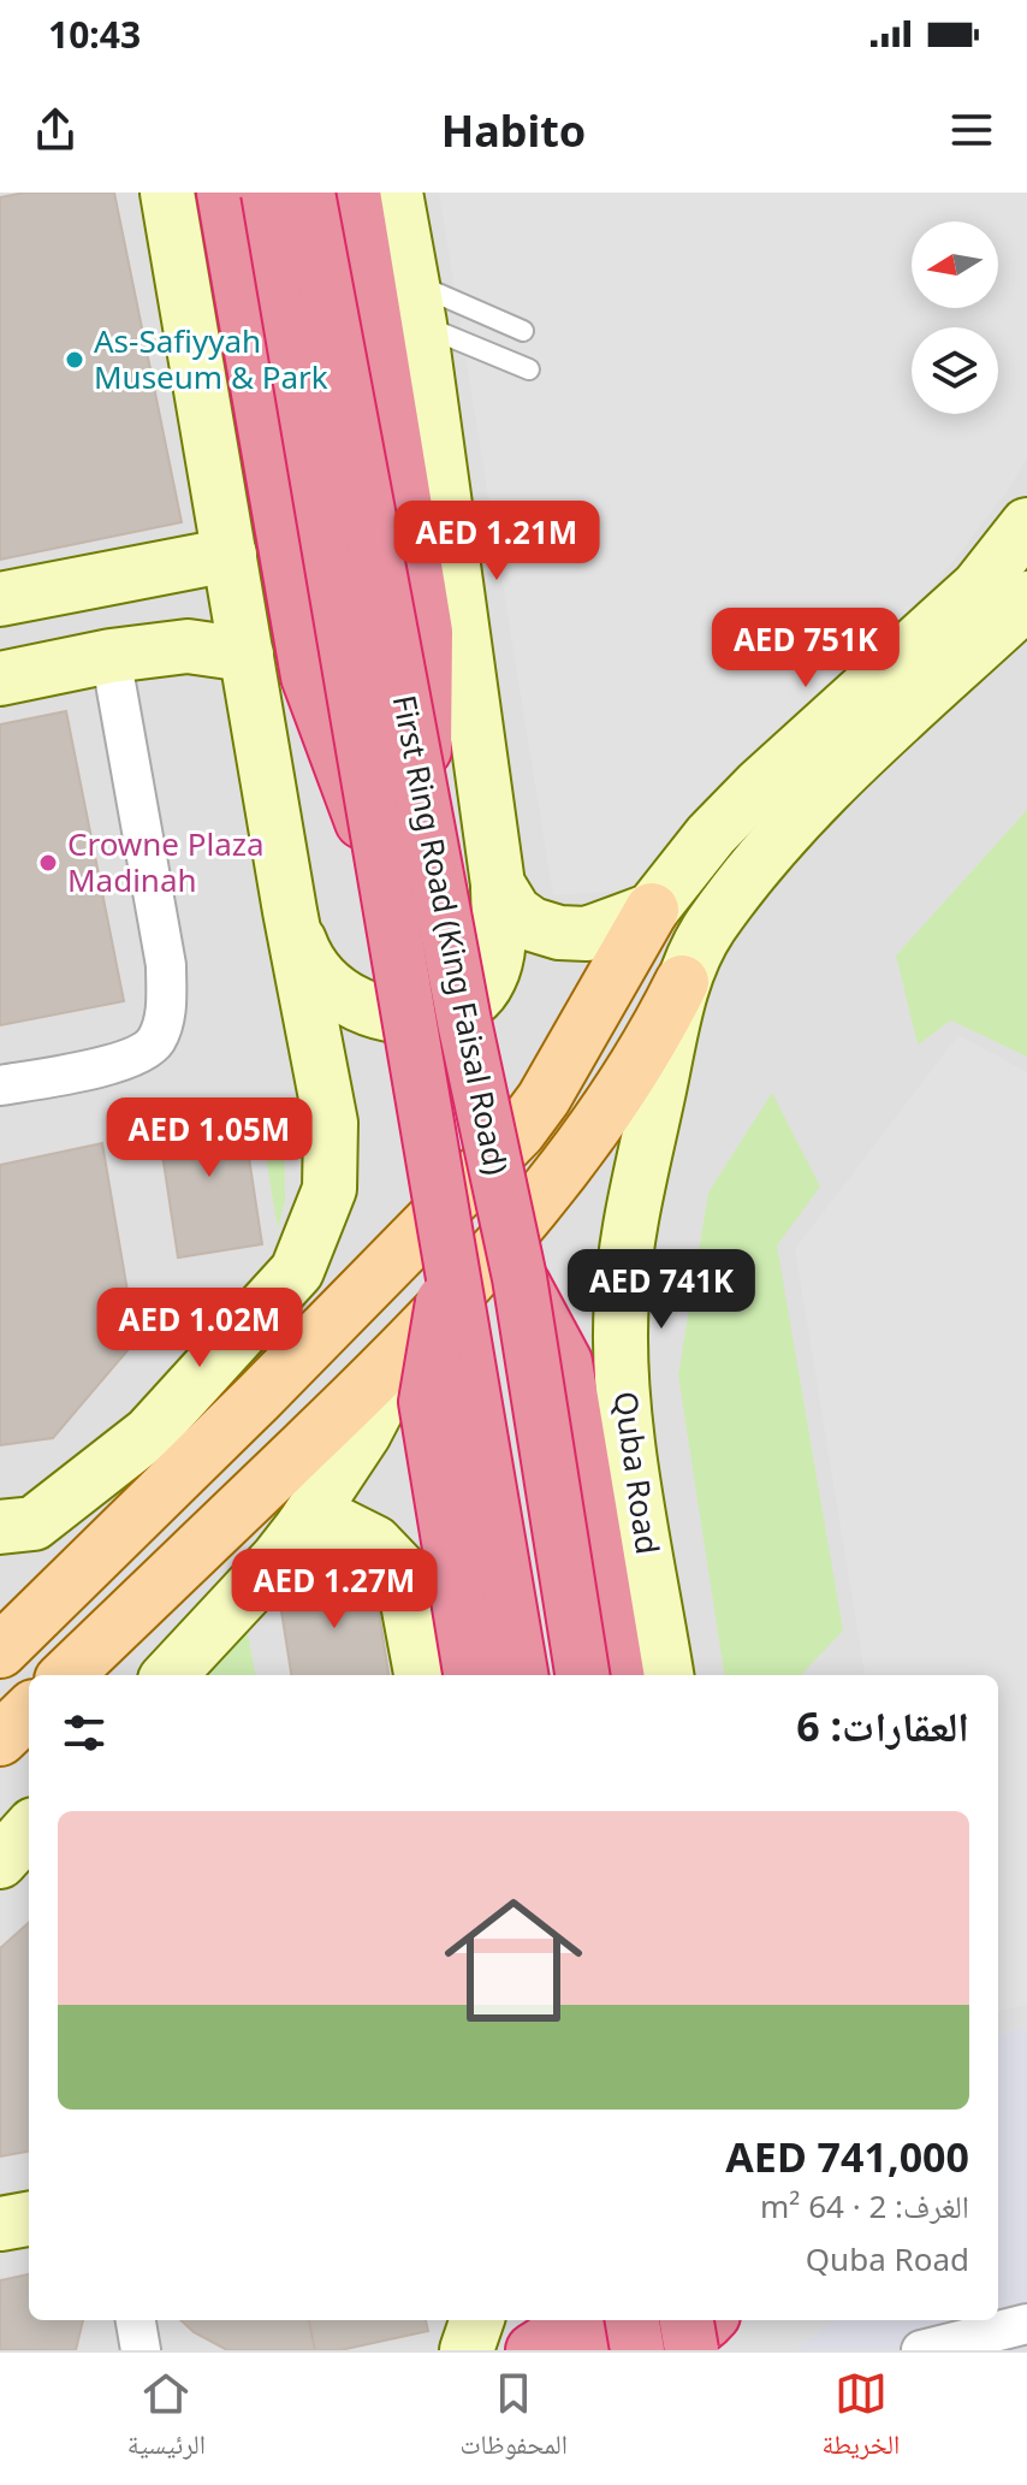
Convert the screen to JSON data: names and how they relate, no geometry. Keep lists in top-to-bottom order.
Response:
{
  "streets": {
    "highway": ["First Ring Road (King Faisal Road)"],
    "main road": ["Quba Road"]
  },
  "places": ["As-Safiyyah Museum & Park", "Crowne Plaza Madinah"],
  "north": "left",
  "page": {
    "status": "10:43",
    "header": "Habito",
    "price": [
      "AED 1.21M",
      "AED 751K",
      "AED 1.05M",
      "AED 741K",
      "AED 1.02M",
      "AED 1.27M"
    ],
    "heading": "العقارات: 6",
    "list": [
      {
        "name": "AED 741,000",
        "note": "الغرف: 2 · 64 m² · Quba Road"
      }
    ],
    "tabs": ["الخريطة", "المحفوظات", "الرئيسية"]
  }
}
